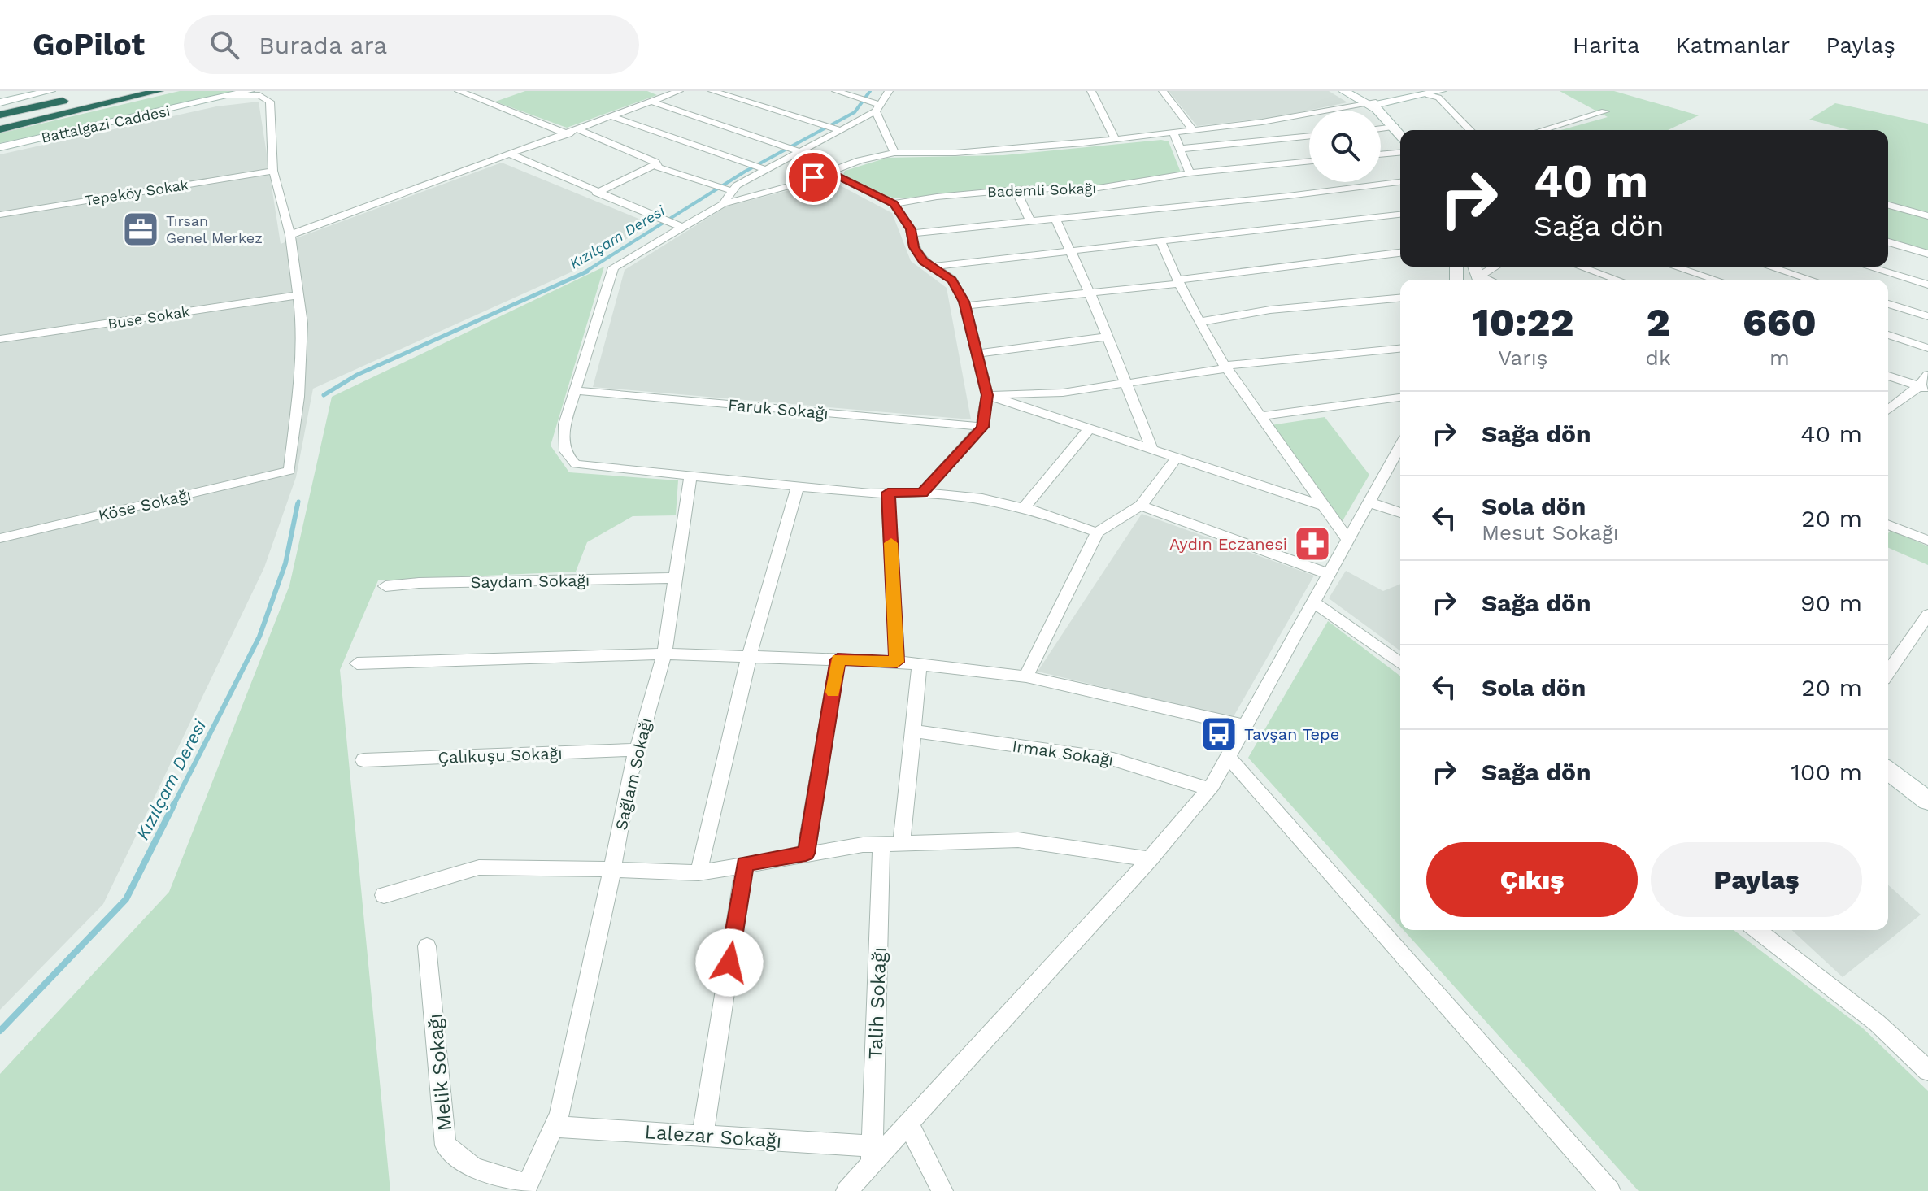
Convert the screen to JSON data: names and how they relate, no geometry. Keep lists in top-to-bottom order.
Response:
{
  "streets": {
    "street": [
      "Battalgazi Caddesi",
      "Bademli Sokağı",
      "Tepeköy Sokak",
      "Buse Sokak",
      "Faruk Sokağı",
      "Köse Sokağı",
      "Saydam Sokağı",
      "Irmak Sokağı",
      "Çalıkuşu Sokağı",
      "Sağlam Sokağı",
      "Talih Sokağı",
      "Melik Sokağı",
      "Lalezar Sokağı"
    ]
  },
  "crossings": [
    ["Buse Sokak", "Köse Sokağı"],
    ["Saydam Sokağı", "Sağlam Sokağı"],
    ["Çalıkuşu Sokağı", "Sağlam Sokağı"],
    ["Sağlam Sokağı", "Melik Sokağı"],
    ["Sağlam Sokağı", "Lalezar Sokağı"],
    ["Talih Sokağı", "Lalezar Sokağı"]
  ],
  "water": ["Kızılçam Deresi"],
  "places": {
    "office": ["Tırsan Genel Merkez"],
    "pharmacy": ["Aydın Eczanesi"],
    "bus stop": ["Tavşan Tepe"]
  },
  "page": {
    "header": "GoPilot",
    "search": "Burada ara",
    "nav": ["Harita", "Katmanlar", "Paylaş"],
    "turn": ["40 m", "Sağa dön"],
    "eta": [
      "10:22",
      "Varış",
      "2",
      "dk",
      "660",
      "m"
    ],
    "list": [
      {
        "name": "Sağa dön",
        "value": "40 m"
      },
      {
        "name": "Sola dön",
        "note": "Mesut Sokağı",
        "value": "20 m"
      },
      {
        "name": "Sağa dön",
        "value": "90 m"
      },
      {
        "name": "Sola dön",
        "value": "20 m"
      },
      {
        "name": "Sağa dön",
        "value": "100 m"
      }
    ],
    "buttons": ["Çıkış", "Paylaş"]
  }
}
